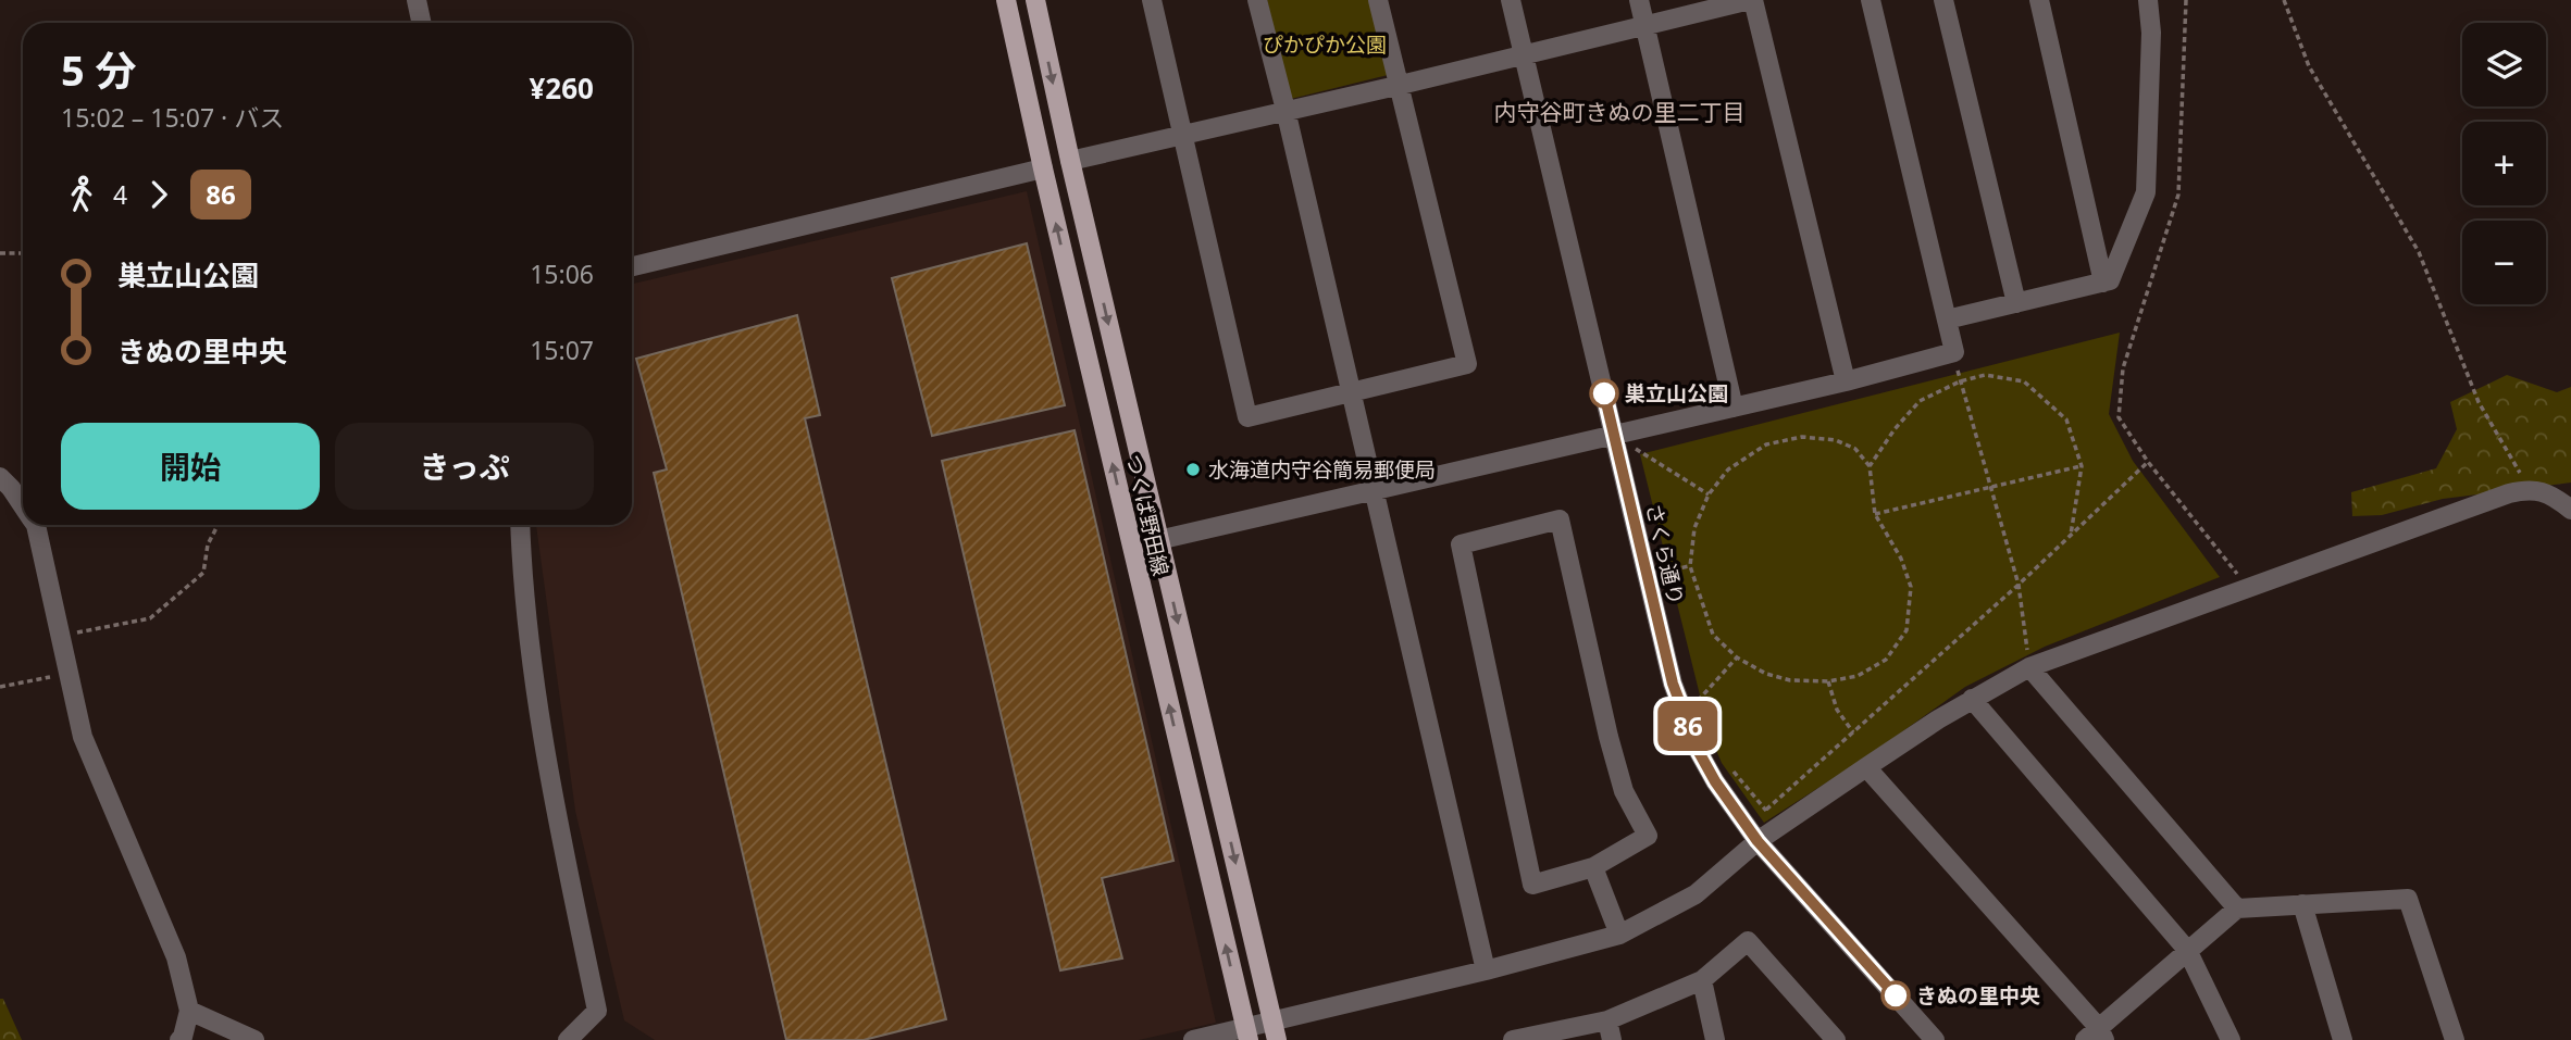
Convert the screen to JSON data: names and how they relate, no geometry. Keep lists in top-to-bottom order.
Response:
{
  "streets": {
    "main road": ["つくば野田線"],
    "street": ["さくら通り"]
  },
  "districts": ["内守谷町きぬの里二丁目"],
  "parks": ["ぴかぴか公園"],
  "places": ["巣立山公園", "水海道内守谷簡易郵便局", "きぬの里中央"],
  "lines": ["bus line 86"],
  "page": {
    "on_map": "86",
    "map_buttons": ["+", "−"],
    "heading": ["5 分", "15:02 – 15:07 · バス", "¥260"],
    "legs": ["4", "86"],
    "list": [
      {
        "name": "巣立山公園",
        "value": "15:06"
      },
      {
        "name": "きぬの里中央",
        "value": "15:07"
      }
    ],
    "buttons": ["開始", "きっぷ"]
  }
}
